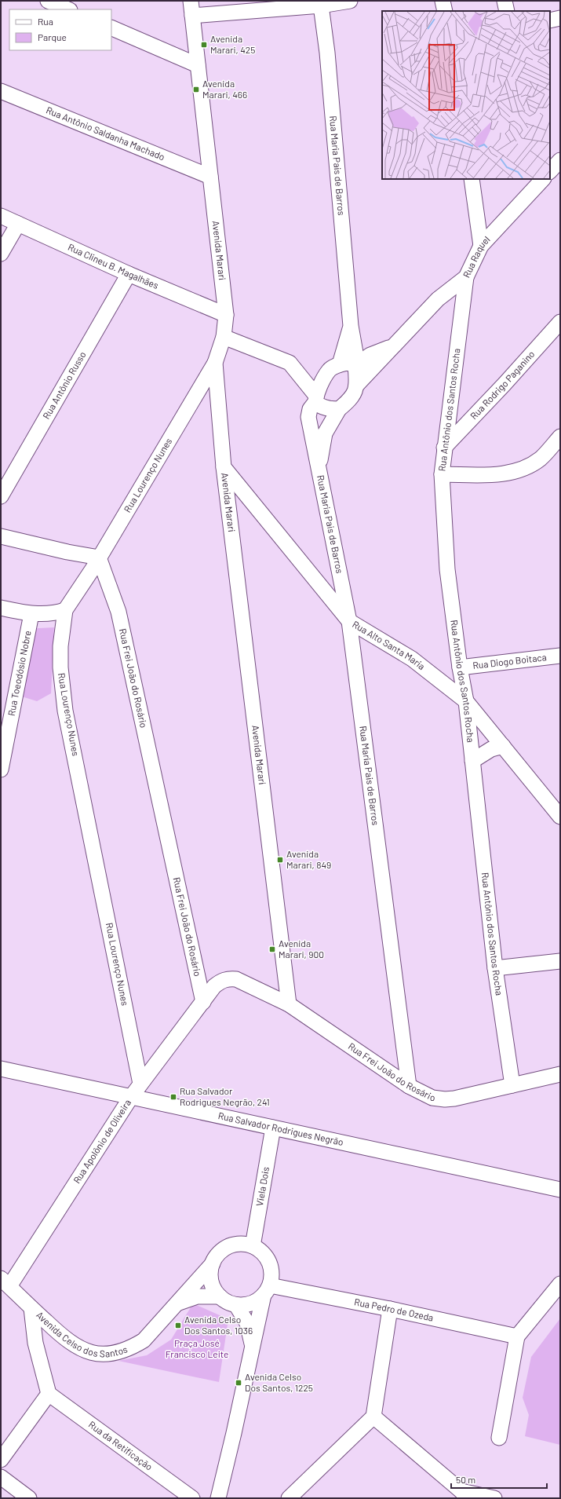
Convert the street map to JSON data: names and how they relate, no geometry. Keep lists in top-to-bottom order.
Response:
{
  "streets": {
    "street": [
      "Rua Antônio Saldanha Machado",
      "Rua Maria Pais de Barros",
      "Avenida Marari",
      "Rua Raquel",
      "Rua Clineu B. Magalhães",
      "Rua Rodrigo Paganino",
      "Rua Antônio Russo",
      "Rua Antônio dos Santos Rocha",
      "Rua Lourenço Nunes",
      "Rua Alto Santa Maria",
      "Rua Diogo Boitaca",
      "Rua Toeodósio Nobre",
      "Rua Frei João do Rosário",
      "Rua Salvador Rodrigues Negrão",
      "Rua Apolônio de Oliveira",
      "Viela Dois",
      "Rua Pedro de Ozeda",
      "Avenida Celso dos Santos",
      "Rua da Retificação"
    ]
  },
  "crossings": [
    ["Rua Antônio Saldanha Machado", "Avenida Marari"],
    ["Rua Maria Pais de Barros", "Rua Raquel"],
    ["Rua Maria Pais de Barros", "Rua Alto Santa Maria"],
    ["Rua Maria Pais de Barros", "Rua Frei João do Rosário"],
    ["Avenida Marari", "Rua Clineu B. Magalhães"],
    ["Avenida Marari", "Rua Lourenço Nunes"],
    ["Avenida Marari", "Rua Alto Santa Maria"],
    ["Avenida Marari", "Rua Frei João do Rosário"],
    ["Rua Raquel", "Rua Antônio dos Santos Rocha"],
    ["Rua Clineu B. Magalhães", "Rua Antônio Russo"],
    ["Rua Rodrigo Paganino", "Rua Antônio dos Santos Rocha"],
    ["Rua Antônio dos Santos Rocha", "Rua Alto Santa Maria"],
    ["Rua Antônio dos Santos Rocha", "Rua Diogo Boitaca"],
    ["Rua Antônio dos Santos Rocha", "Rua Frei João do Rosário"],
    ["Rua Lourenço Nunes", "Rua Frei João do Rosário"],
    ["Rua Lourenço Nunes", "Rua Apolônio de Oliveira"],
    ["Rua Frei João do Rosário", "Rua Apolônio de Oliveira"],
    ["Rua Salvador Rodrigues Negrão", "Rua Apolônio de Oliveira"],
    ["Rua Salvador Rodrigues Negrão", "Viela Dois"],
    ["Rua Apolônio de Oliveira", "Avenida Celso dos Santos"],
    ["Viela Dois", "Rua Pedro de Ozeda"],
    ["Viela Dois", "Avenida Celso dos Santos"],
    ["Rua Pedro de Ozeda", "Avenida Celso dos Santos"]
  ],
  "parks": ["Praça José Francisco Leite"],
  "places": {
    "transit": [
      "Avenida Marari, 425",
      "Avenida Marari, 466",
      "Avenida Marari, 849",
      "Avenida Marari, 900",
      "Rua Salvador Rodrigues Negrão, 241",
      "Avenida Celso Dos Santos, 1036",
      "Avenida Celso Dos Santos, 1225"
    ]
  },
  "legend": ["Rua", "Parque"],
  "scale_bar": "50 m"
}
